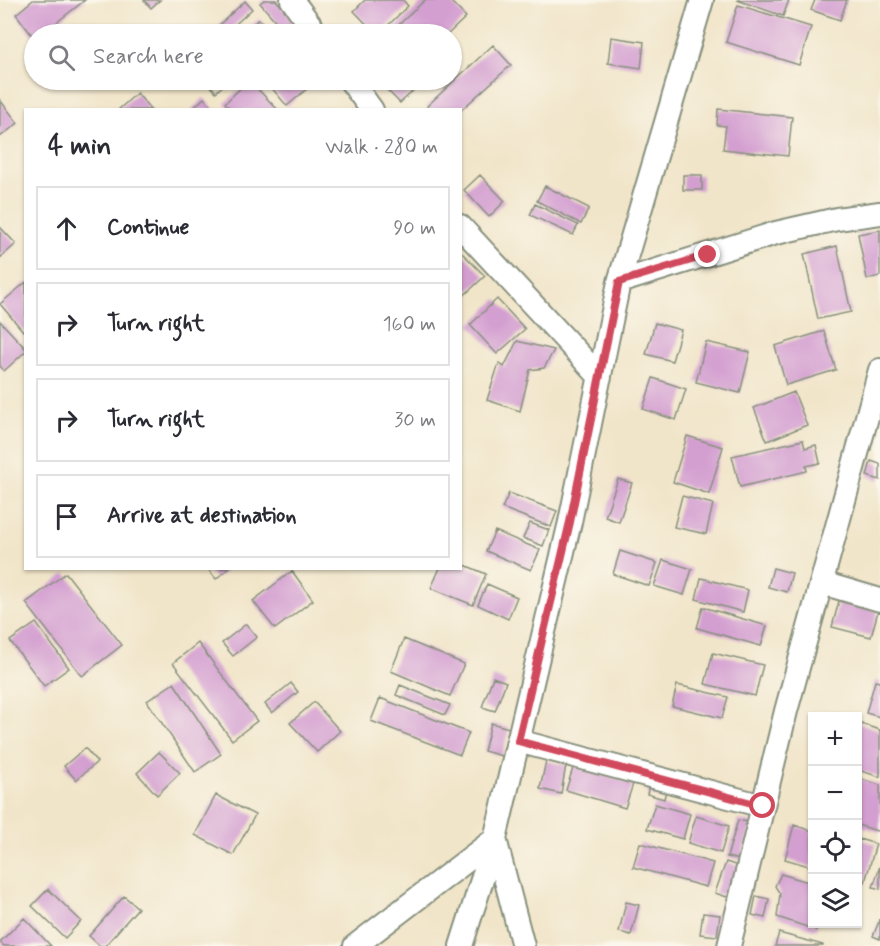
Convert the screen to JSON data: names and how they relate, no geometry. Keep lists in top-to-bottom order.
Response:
{
  "page": {
    "search": "Search here",
    "heading": ["4 min", "Walk · 280 m"],
    "list": [
      ["Continue", "90 m"],
      ["Turn right", "160 m"],
      ["Turn right", "30 m"],
      "Arrive at destination"
    ],
    "map_buttons": ["+", "−"]
  }
}
